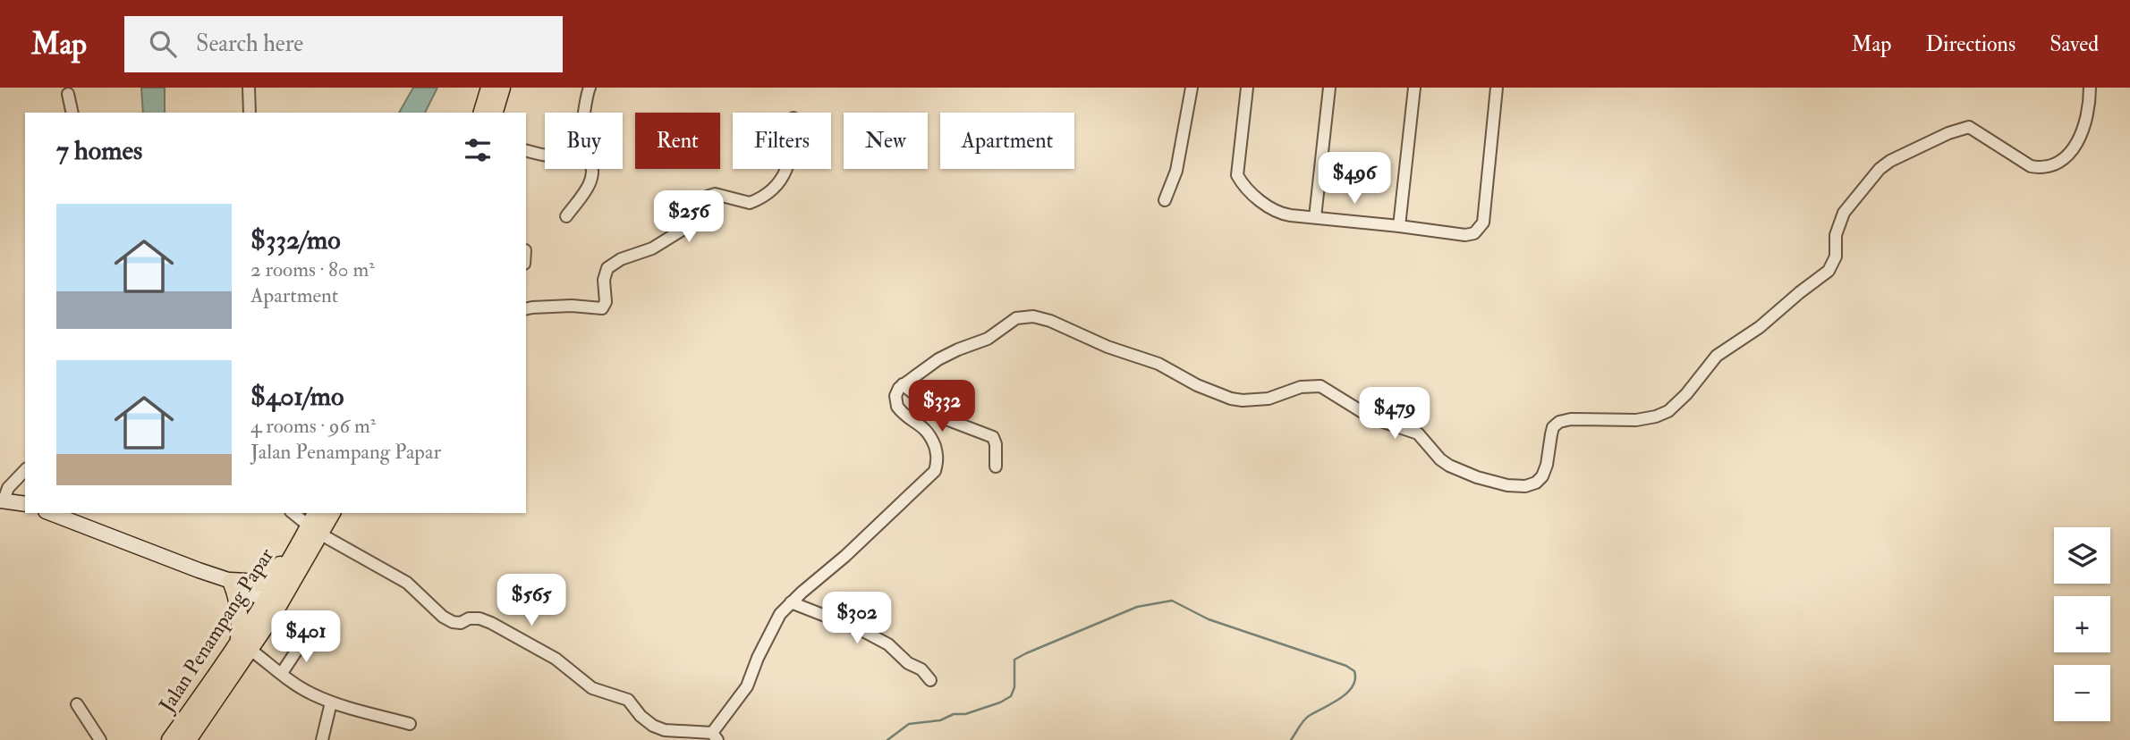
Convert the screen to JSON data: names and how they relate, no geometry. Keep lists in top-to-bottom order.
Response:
{
  "streets": {
    "main road": ["Jalan Penampang Papar"]
  },
  "page": {
    "header": "Map",
    "search": "Search here",
    "nav": ["Map", "Directions", "Saved"],
    "chip": [
      "Buy",
      "Rent",
      "Filters",
      "New",
      "Apartment"
    ],
    "heading": "7 homes",
    "price": [
      "$496",
      "$256",
      "$332",
      "$479",
      "$565",
      "$302",
      "$401"
    ],
    "list": [
      {
        "name": "$332/mo",
        "note": "2 rooms · 80 m² · Apartment"
      },
      {
        "name": "$401/mo",
        "note": "4 rooms · 96 m² · Jalan Penampang Papar"
      }
    ],
    "map_buttons": ["+", "−"]
  }
}
